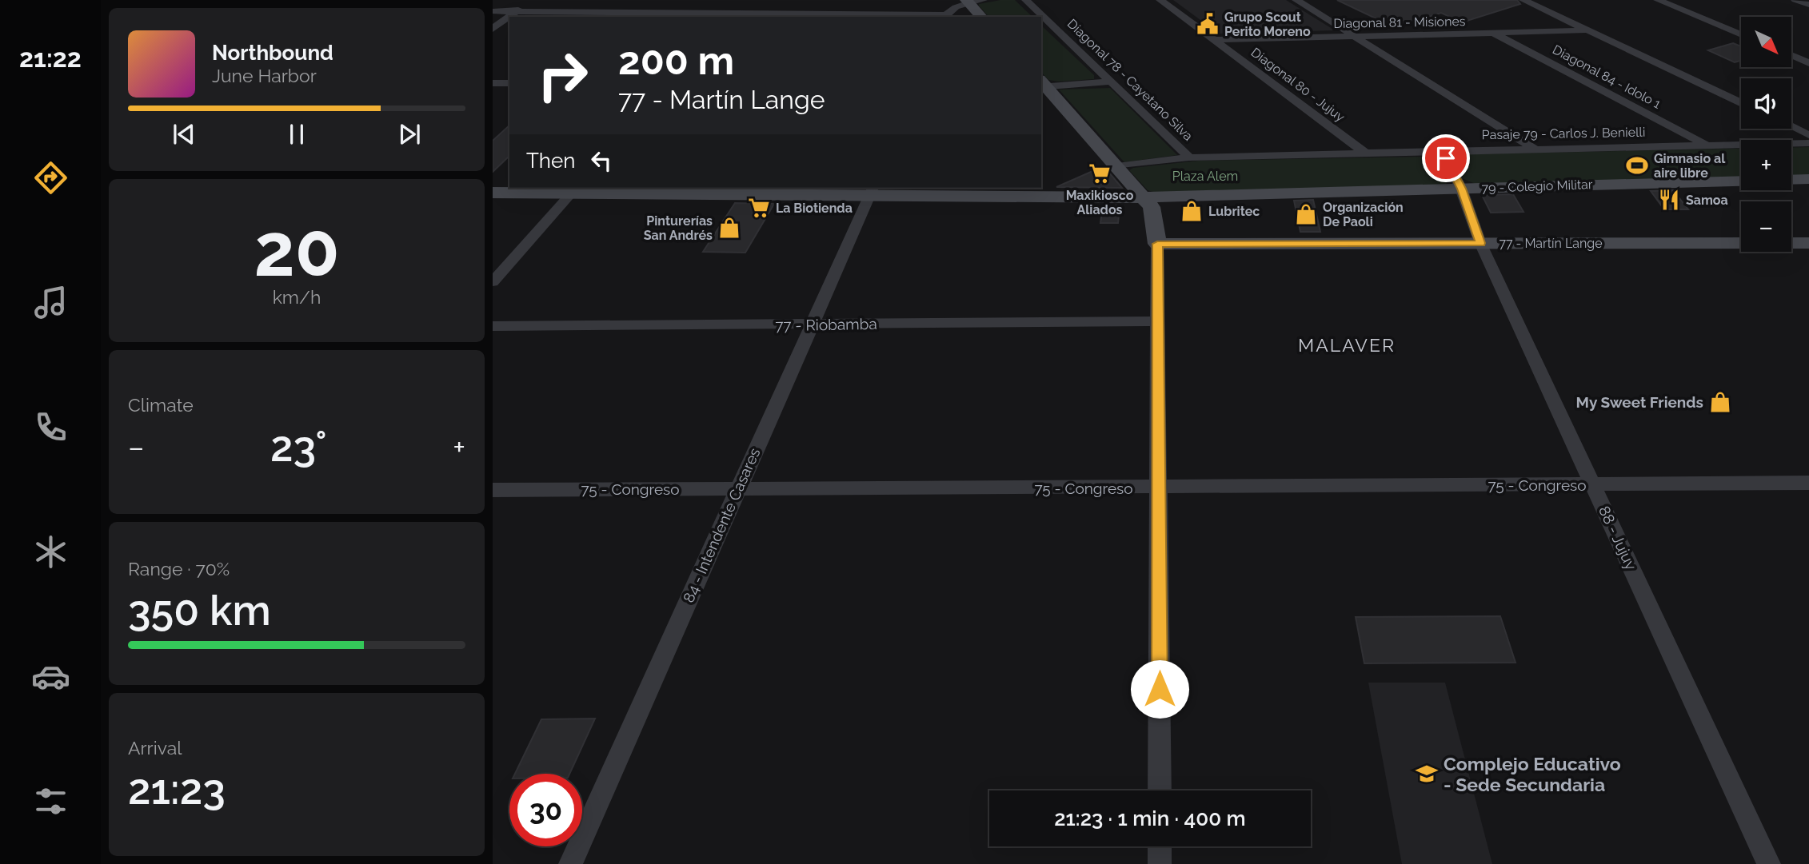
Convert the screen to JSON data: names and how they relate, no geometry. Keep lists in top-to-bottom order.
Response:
{
  "streets": {
    "street": [
      "Diagonal 81 - Misiones",
      "Diagonal 84 - Idolo 1",
      "Diagonal 78 - Cayetano Silva",
      "Diagonal 80 - Jujuy",
      "Pasaje 79 - Carlos J. Benielli",
      "79 - Colegio Militar",
      "77 - Martín Lange",
      "77 - Riobamba",
      "75 - Congreso",
      "84 - Intendente Casares",
      "88 - Jujuy"
    ]
  },
  "crossings": [
    ["Diagonal 81 - Misiones", "Diagonal 84 - Idolo 1"],
    ["Diagonal 81 - Misiones", "Diagonal 80 - Jujuy"],
    ["Diagonal 84 - Idolo 1", "Pasaje 79 - Carlos J. Benielli"],
    ["Diagonal 78 - Cayetano Silva", "Pasaje 79 - Carlos J. Benielli"],
    ["Diagonal 80 - Jujuy", "Pasaje 79 - Carlos J. Benielli"],
    ["Pasaje 79 - Carlos J. Benielli", "88 - Jujuy"],
    ["79 - Colegio Militar", "84 - Intendente Casares"],
    ["79 - Colegio Militar", "88 - Jujuy"],
    ["77 - Martín Lange", "88 - Jujuy"],
    ["77 - Riobamba", "84 - Intendente Casares"],
    ["75 - Congreso", "84 - Intendente Casares"],
    ["75 - Congreso", "88 - Jujuy"]
  ],
  "districts": ["MALAVER"],
  "parks": ["Plaza Alem"],
  "places": {
    "public building": ["Grupo Scout Perito Moreno"],
    "sports": ["Gimnasio al aire libre"],
    "supermarket": ["Maxikiosco Aliados", "La Biotienda"],
    "restaurant": ["Samoa"],
    "shop": [
      "Lubritec",
      "Organización De Paoli",
      "Pinturerías San Andrés",
      "My Sweet Friends"
    ],
    "school or university": ["Complejo Educativo - Sede Secundaria"]
  },
  "north": "bottom right",
  "page": {
    "tabs": "21:22",
    "map_buttons": ["+", "−"],
    "turn": ["200 m", "77 - Martín Lange"],
    "song": ["Northbound", "June Harbor"],
    "then": "Then",
    "tile": [
      ["20", "km/h"],
      "Climate",
      ["Range · 70%", "350 km"],
      ["Arrival", "21:23"]
    ],
    "heat": ["−", "23°", "+"],
    "limit": "30",
    "trip": "21:23 · 1 min · 400 m"
  }
}
